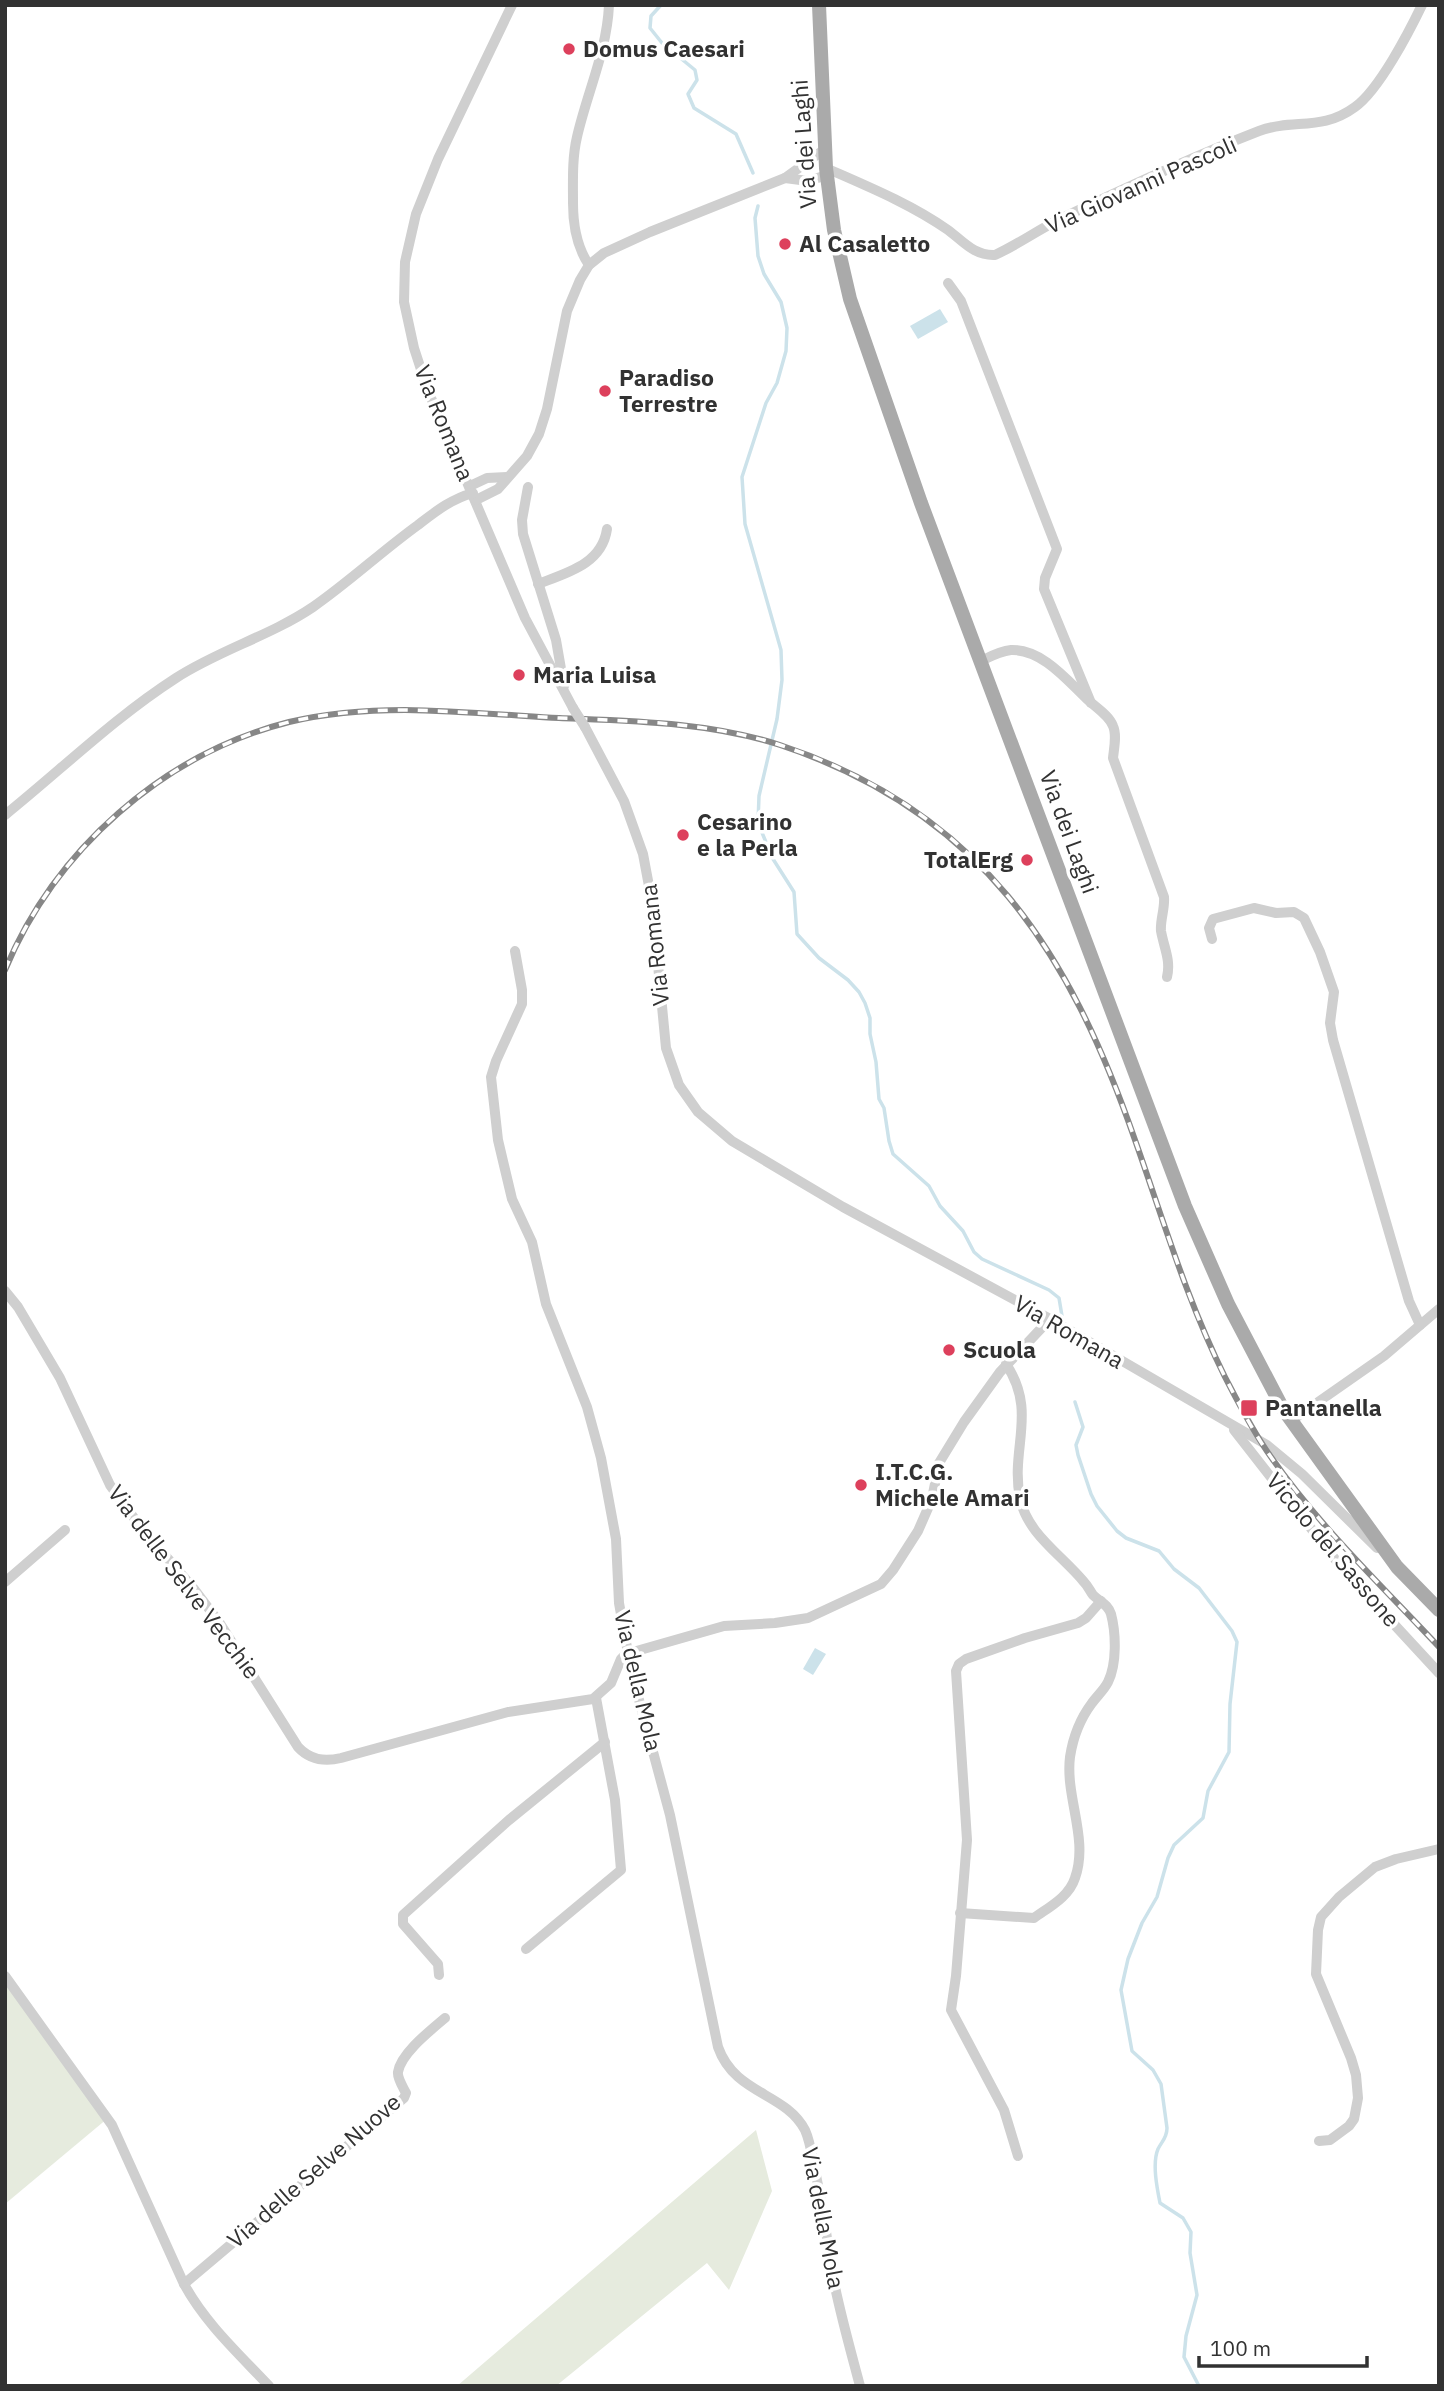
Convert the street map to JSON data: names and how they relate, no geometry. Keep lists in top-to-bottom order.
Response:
{
  "streets": {
    "main road": ["Via dei Laghi"],
    "street": [
      "Via Giovanni Pascoli",
      "Via Romana",
      "Vicolo del Sassone",
      "Via delle Selve Vecchie",
      "Via della Mola",
      "Via delle Selve Nuove"
    ]
  },
  "crossings": [
    ["Via dei Laghi", "Via Giovanni Pascoli"],
    ["Via dei Laghi", "Via Romana"],
    ["Via Romana", "Vicolo del Sassone"]
  ],
  "places": {
    "other": [
      "Domus Caesari",
      "Al Casaletto",
      "Paradiso Terrestre",
      "Maria Luisa",
      "Cesarino e la Perla",
      "TotalErg",
      "Scuola",
      "I.T.C.G. Michele Amari"
    ],
    "transit": ["Pantanella"]
  },
  "scale_bar": "100 m"
}
